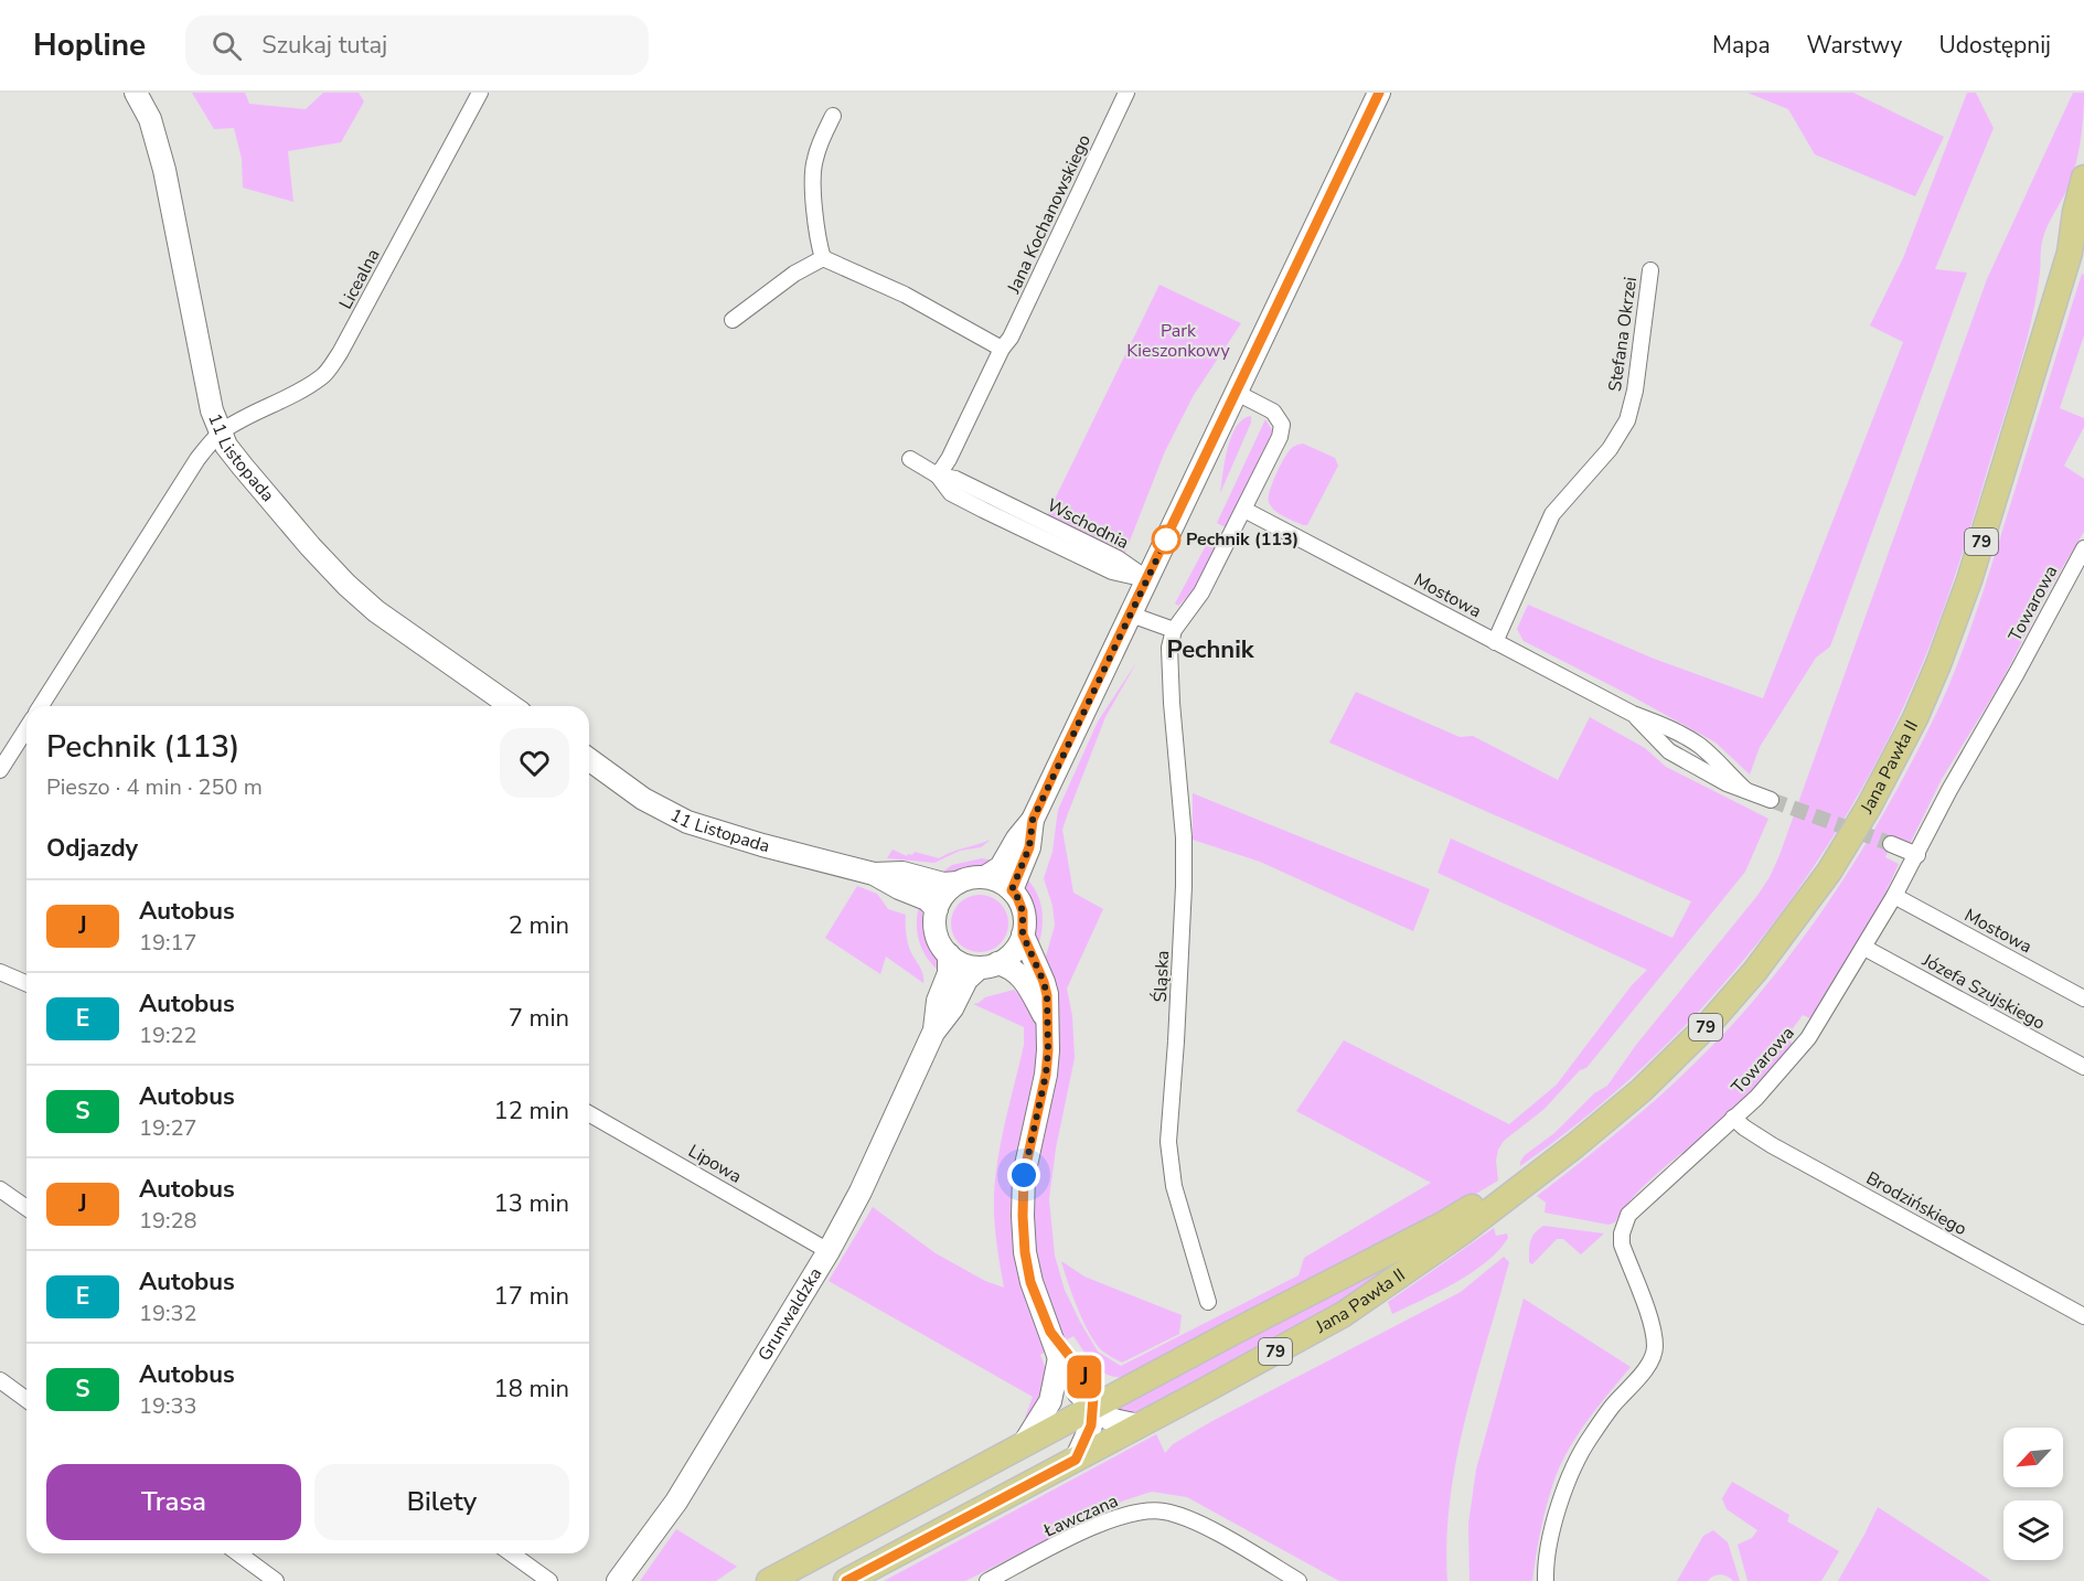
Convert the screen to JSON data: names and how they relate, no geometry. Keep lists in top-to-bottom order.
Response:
{
  "streets": {
    "main road": ["79", "Jana Pawła II"],
    "street": [
      "Jana Kochanowskiego",
      "Licealna",
      "Stefana Okrzei",
      "11 Listopada",
      "Wschodnia",
      "Mostowa",
      "Towarowa",
      "Śląska",
      "Józefa Szujskiego",
      "Lipowa",
      "Brodzińskiego",
      "Grunwaldzka",
      "Ławczana"
    ]
  },
  "crossings": [
    ["Jana Kochanowskiego", "Wschodnia"],
    ["Licealna", "11 Listopada"],
    ["Stefana Okrzei", "Mostowa"],
    ["11 Listopada", "Grunwaldzka"],
    ["79", "Jana Pawła II"],
    ["Mostowa", "Towarowa"],
    ["Towarowa", "Józefa Szujskiego"],
    ["Towarowa", "Brodzińskiego"],
    ["Lipowa", "Grunwaldzka"]
  ],
  "districts": ["Pechnik"],
  "parks": ["Park Kieszonkowy"],
  "places": ["Pechnik (113)"],
  "lines": ["bus line J"],
  "north": "bottom left",
  "page": {
    "header": "Hopline",
    "search": "Szukaj tutaj",
    "nav": ["Mapa", "Warstwy", "Udostępnij"],
    "on_map": "J",
    "heading": [
      ["Pechnik (113)", "Pieszo · 4 min · 250 m"],
      "Odjazdy"
    ],
    "list": [
      {
        "mark": "J",
        "name": "Autobus",
        "note": "19:17",
        "value": "2 min"
      },
      {
        "mark": "E",
        "name": "Autobus",
        "note": "19:22",
        "value": "7 min"
      },
      {
        "mark": "S",
        "name": "Autobus",
        "note": "19:27",
        "value": "12 min"
      },
      {
        "mark": "J",
        "name": "Autobus",
        "note": "19:28",
        "value": "13 min"
      },
      {
        "mark": "E",
        "name": "Autobus",
        "note": "19:32",
        "value": "17 min"
      },
      {
        "mark": "S",
        "name": "Autobus",
        "note": "19:33",
        "value": "18 min"
      }
    ],
    "buttons": ["Trasa", "Bilety"]
  }
}
